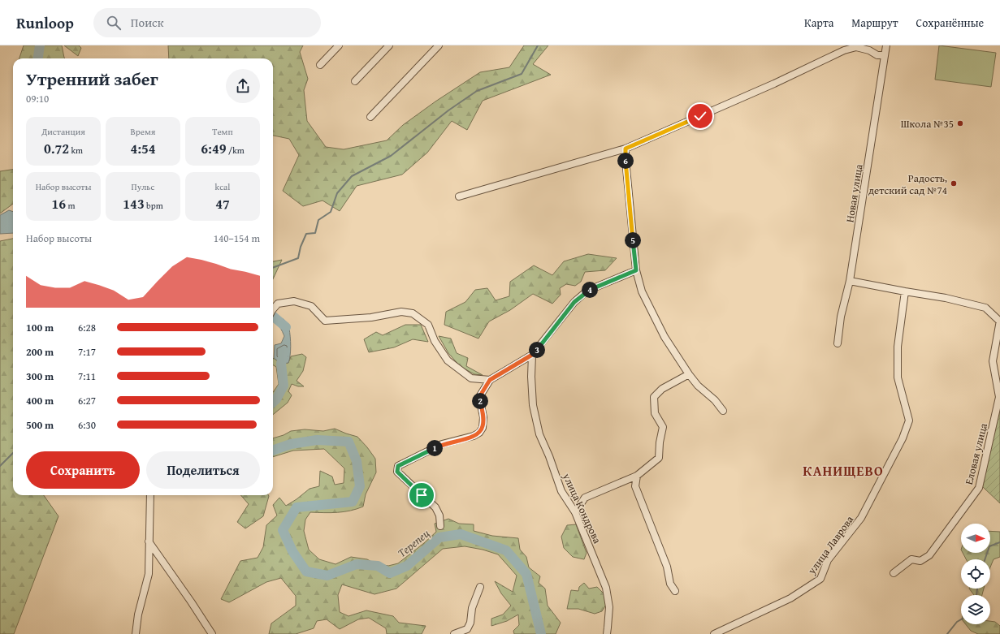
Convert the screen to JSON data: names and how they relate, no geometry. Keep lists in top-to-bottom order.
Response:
{
  "streets": {
    "street": [
      "Новая улица",
      "Еловая улица",
      "улица Кондрова",
      "улица Лаврова"
    ]
  },
  "districts": ["КАНИЩЕВО"],
  "water": ["Терепец"],
  "places": ["Школа №35", "Радость, детский сад №74"],
  "north": "right",
  "page": {
    "header": "Runloop",
    "search": "Поиск",
    "nav": ["Карта", "Маршрут", "Сохранённые"],
    "heading": ["Утренний забег", "09:10"],
    "stats": [
      ["Дистанция", "0.72 km"],
      ["Время", "4:54"],
      ["Темп", "6:49 /km"],
      ["Набор высоты", "16 m"],
      ["Пульс", "143 bpm"],
      ["kcal", "47"]
    ],
    "pins": [
      "6",
      "5",
      "4",
      "3",
      "2",
      "1"
    ],
    "chart": ["Набор высоты", "140–154 m"],
    "list": [
      {
        "name": "100 m",
        "note": "6:28"
      },
      {
        "name": "200 m",
        "note": "7:17"
      },
      {
        "name": "300 m",
        "note": "7:11"
      },
      {
        "name": "400 m",
        "note": "6:27"
      },
      {
        "name": "500 m",
        "note": "6:30"
      }
    ],
    "buttons": ["Сохранить", "Поделиться"]
  }
}
